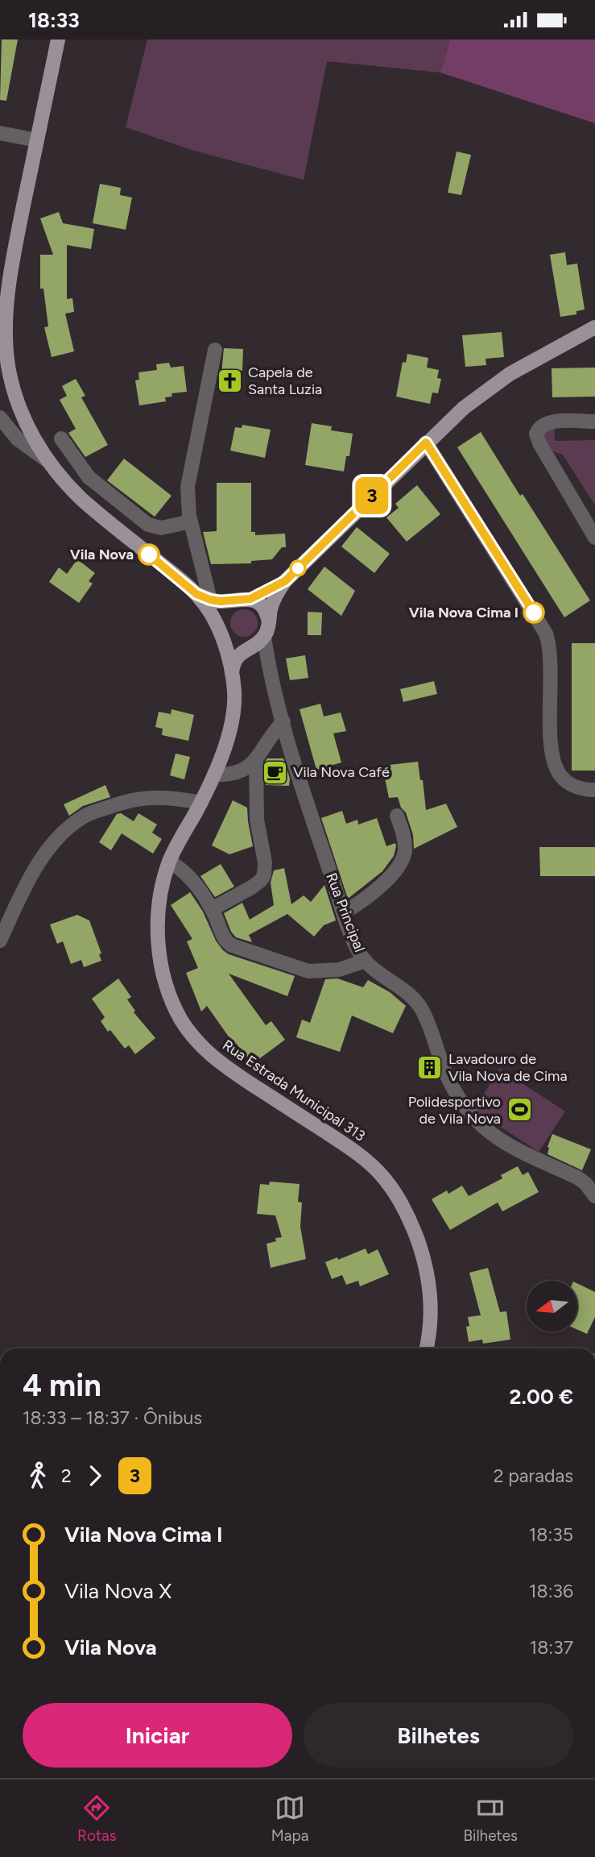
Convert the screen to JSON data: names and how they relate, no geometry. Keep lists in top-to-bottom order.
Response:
{
  "streets": {
    "main road": ["Rua Estrada Municipal 313"],
    "street": ["Rua Principal"]
  },
  "crossings": [
    ["Rua Principal", "Rua Estrada Municipal 313"]
  ],
  "places": {
    "church": ["Capela de Santa Luzia"],
    "other": ["Vila Nova", "Vila Nova Cima I"],
    "cafe": ["Vila Nova Café"],
    "building": ["Lavadouro de Vila Nova de Cima"],
    "sports": ["Polidesportivo de Vila Nova"]
  },
  "lines": ["bus line 3"],
  "north": "left",
  "page": {
    "status": "18:33",
    "on_map": "3",
    "heading": ["4 min", "18:33 – 18:37 · Ônibus", "2.00 €"],
    "legs": ["2", "3", "2 paradas"],
    "list": [
      {
        "name": "Vila Nova Cima I",
        "value": "18:35"
      },
      {
        "name": "Vila Nova X",
        "value": "18:36"
      },
      {
        "name": "Vila Nova",
        "value": "18:37"
      }
    ],
    "buttons": ["Iniciar", "Bilhetes"],
    "tabs": ["Rotas", "Mapa", "Bilhetes"]
  }
}
